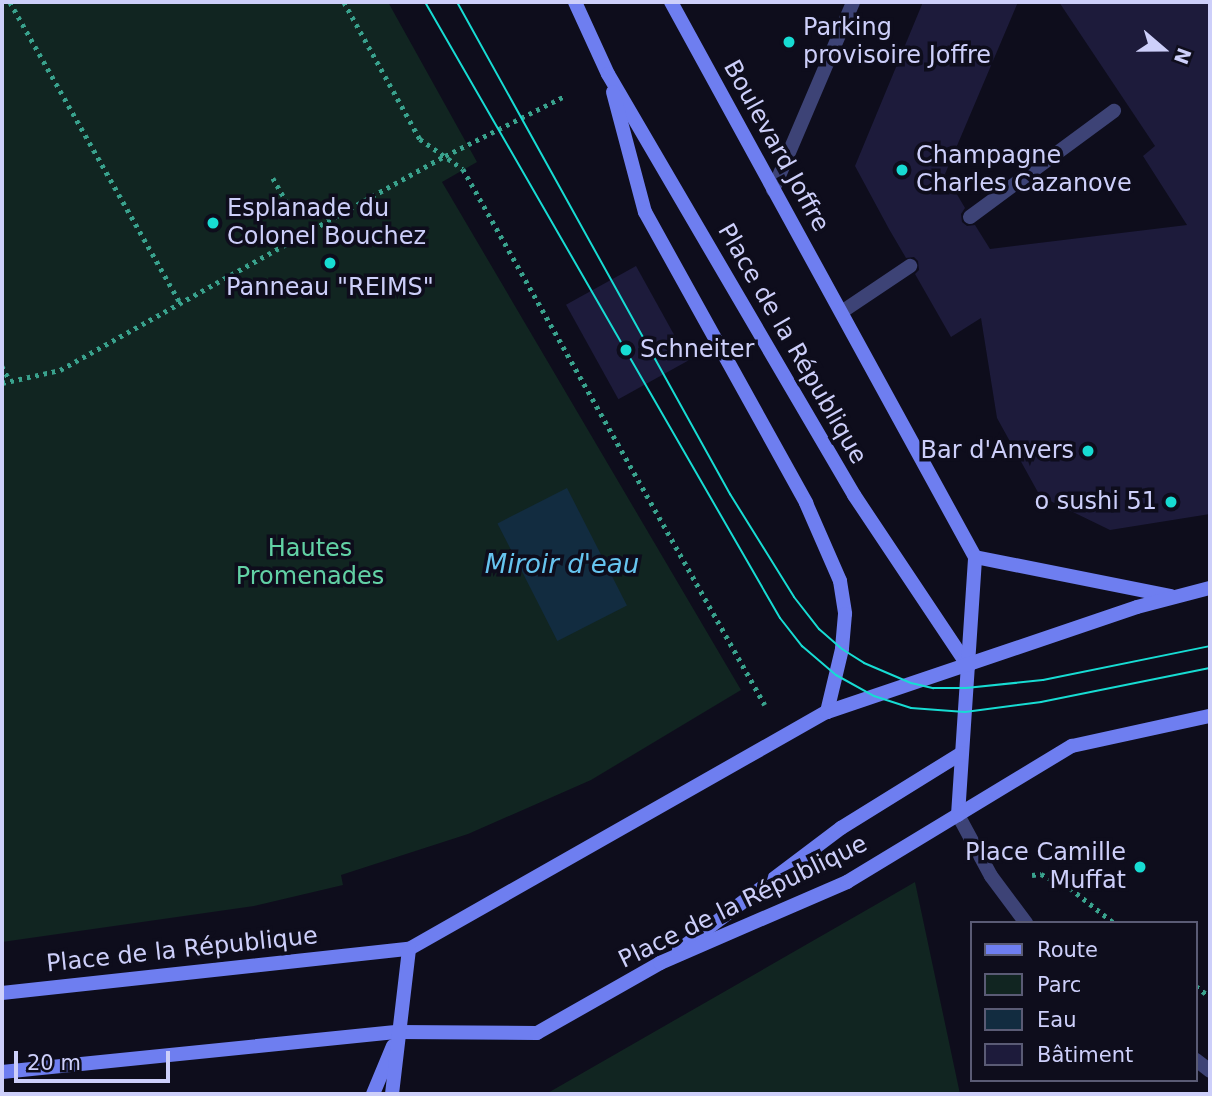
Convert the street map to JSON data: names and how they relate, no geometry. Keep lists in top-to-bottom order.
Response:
{
  "streets": {
    "main road": ["Boulevard Joffre", "Place de la République"]
  },
  "water": ["Miroir d'eau"],
  "parks": ["Hautes Promenades"],
  "places": [
    "Parking provisoire Joffre",
    "Champagne Charles Cazanove",
    "Esplanade du Colonel Bouchez",
    "Panneau \"REIMS\"",
    "Schneiter",
    "Bar d'Anvers",
    "o sushi 51",
    "Place Camille Muffat"
  ],
  "legend": [
    "Route",
    "Parc",
    "Eau",
    "Bâtiment"
  ],
  "scale_bar": "20 m",
  "north": "right"
}
